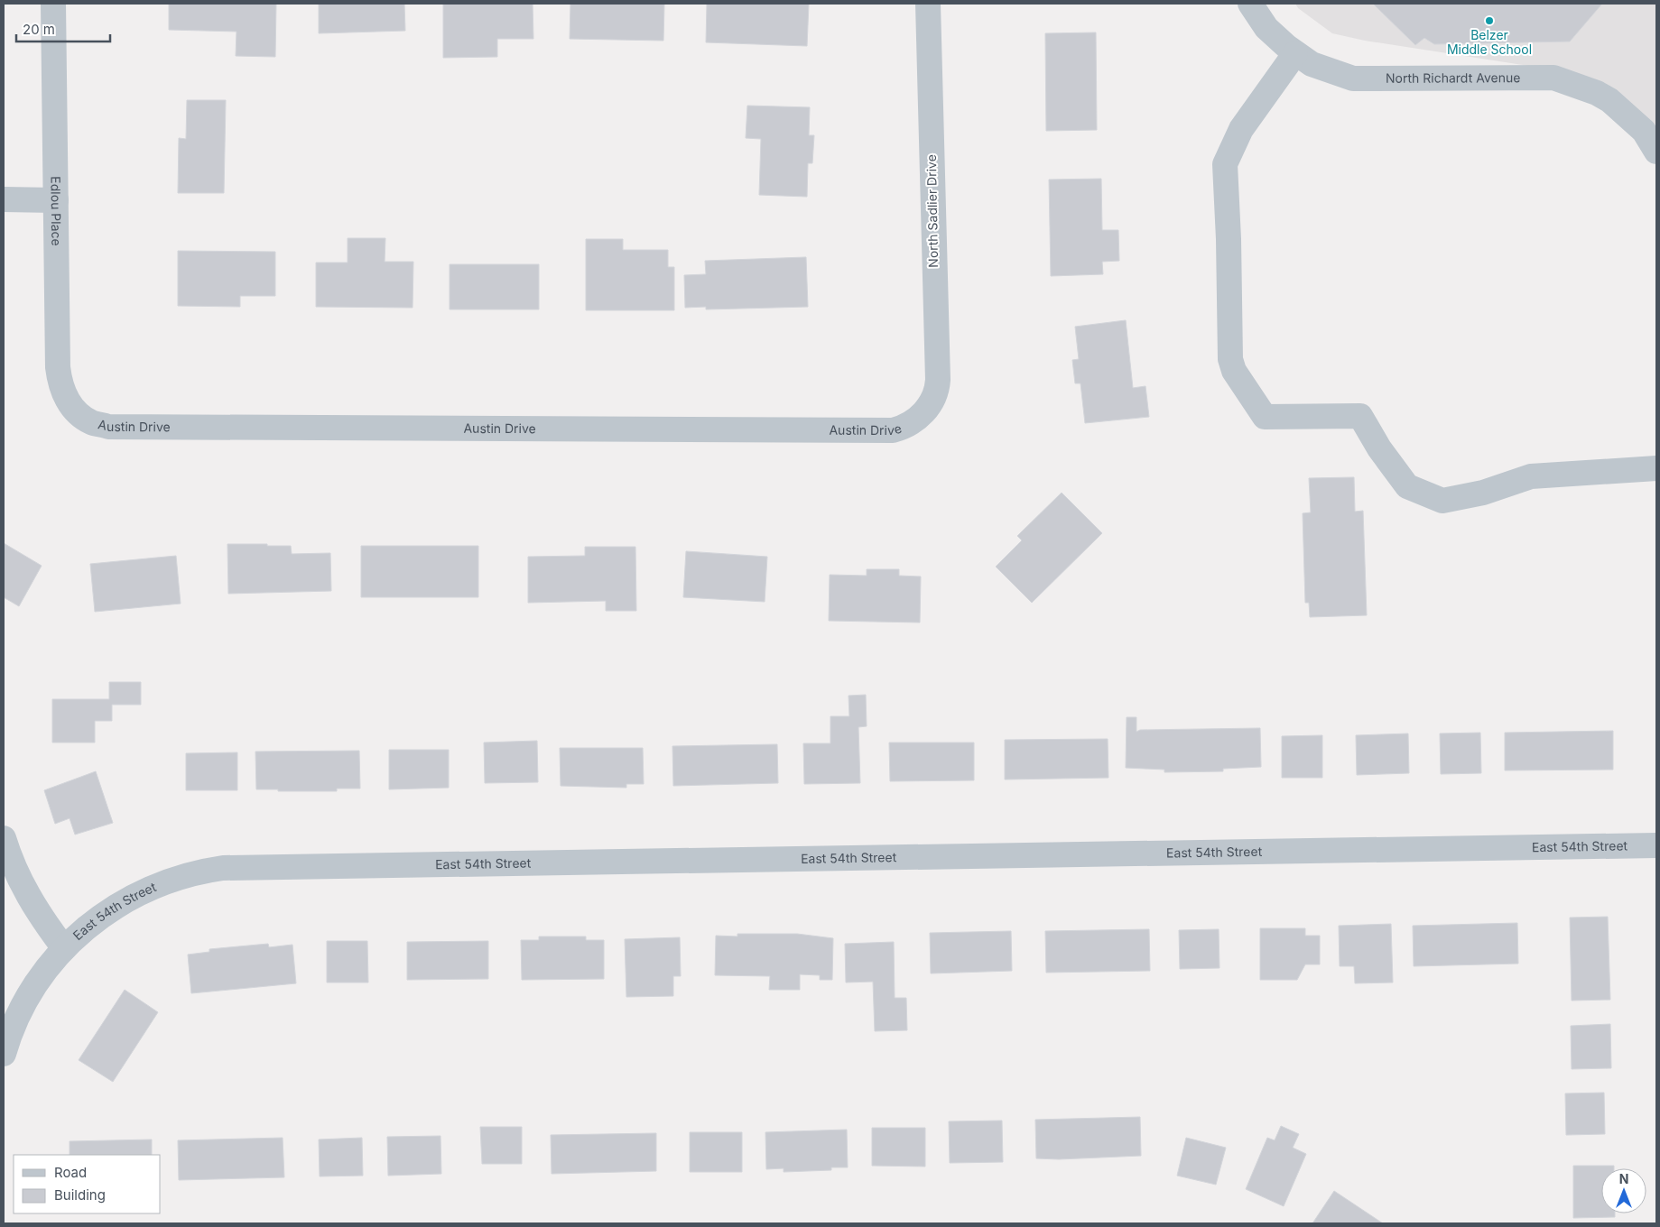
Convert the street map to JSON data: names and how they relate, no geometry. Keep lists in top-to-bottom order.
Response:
{
  "streets": {
    "street": [
      "North Richardt Avenue",
      "Edlou Place",
      "North Sadlier Drive",
      "Austin Drive",
      "East 54th Street"
    ]
  },
  "crossings": [
    ["Edlou Place", "Austin Drive"],
    ["North Sadlier Drive", "Austin Drive"]
  ],
  "places": ["Belzer Middle School"],
  "legend": ["Road", "Building"],
  "scale_bar": "20 m",
  "north": "top"
}
